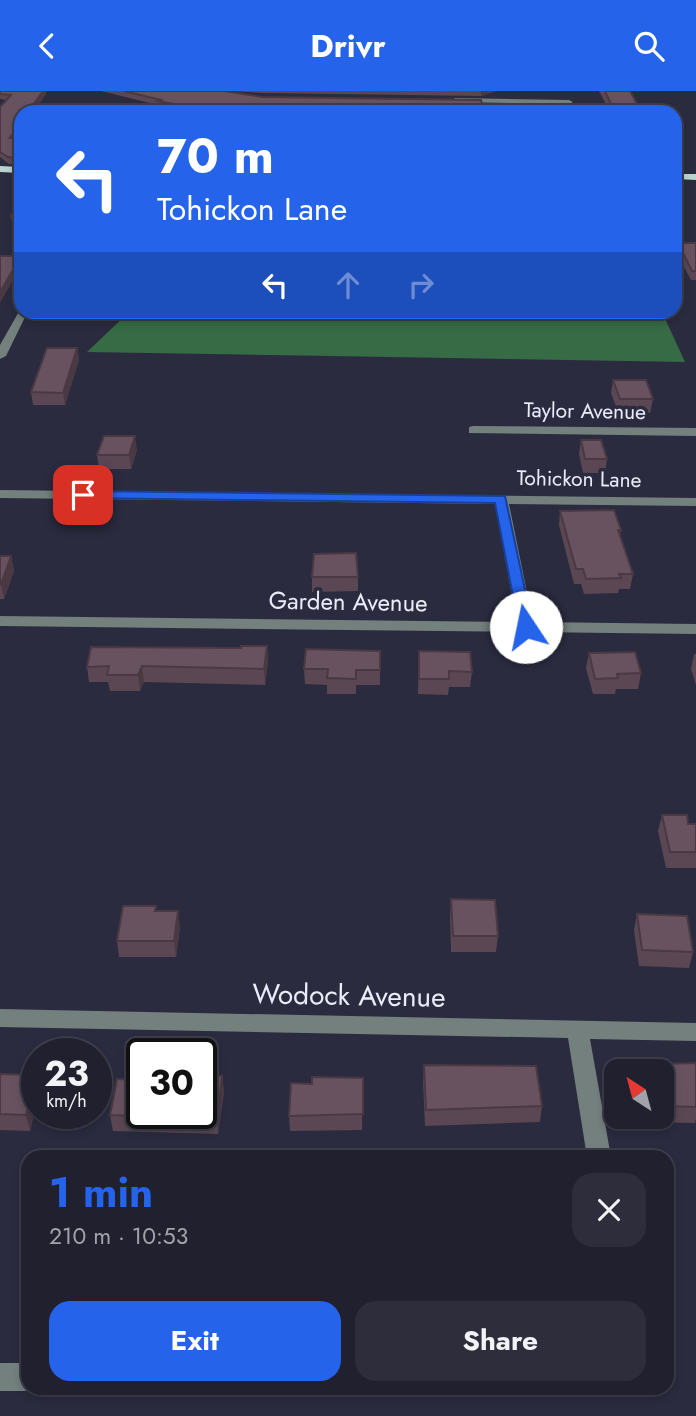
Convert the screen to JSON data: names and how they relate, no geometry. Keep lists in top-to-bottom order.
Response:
{
  "streets": {
    "street": [
      "Taylor Avenue",
      "Tohickon Lane",
      "Garden Avenue",
      "Wodock Avenue"
    ]
  },
  "north": "top left",
  "page": {
    "header": "Drivr",
    "turn": ["70 m", "Tohickon Lane"],
    "speed": "23 km/h",
    "limit": "30",
    "heading": ["1 min", "210 m · 10:53"],
    "buttons": ["Exit", "Share"]
  }
}
